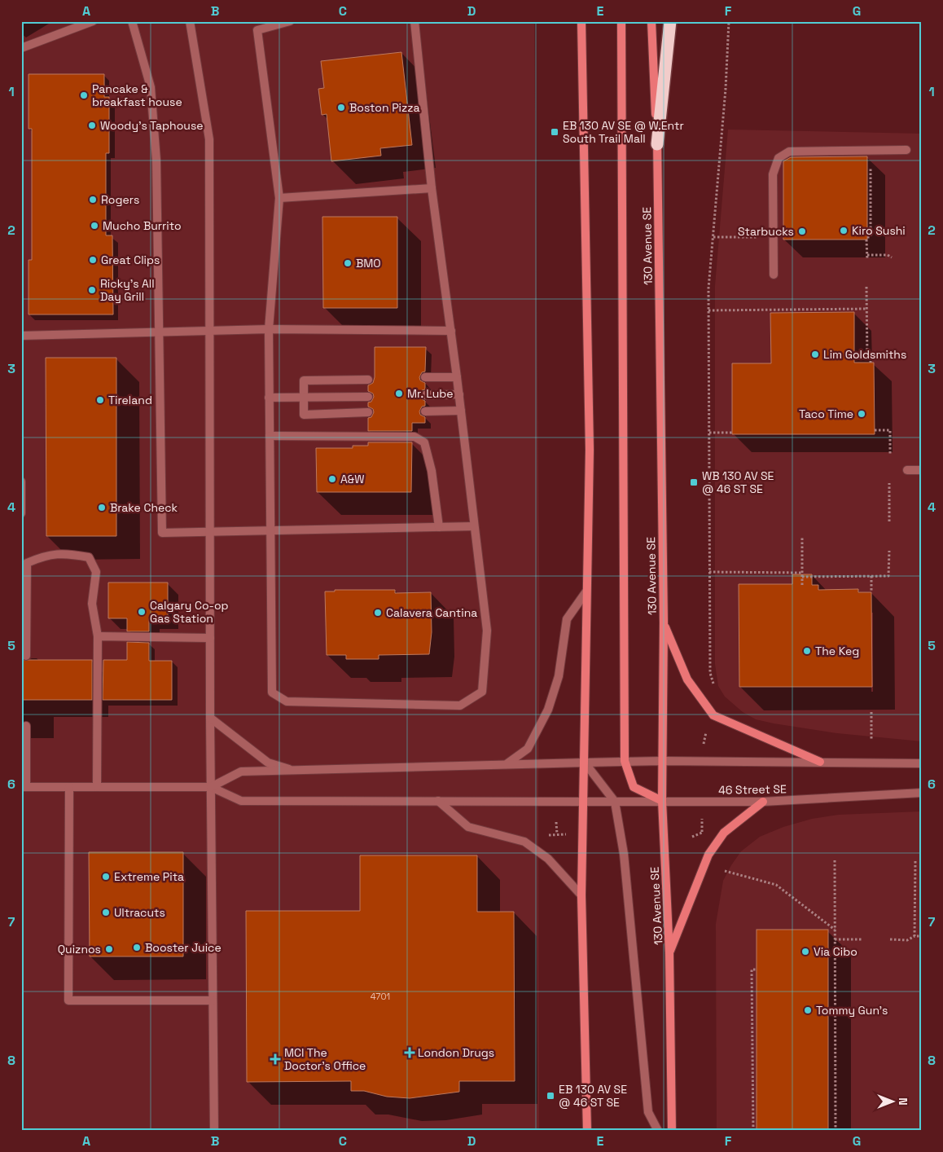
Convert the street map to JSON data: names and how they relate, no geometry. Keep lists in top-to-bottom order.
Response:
{
  "streets": {
    "main road": ["130 Avenue SE"],
    "street": ["46 Street SE"]
  },
  "crossings": [
    ["130 Avenue SE", "46 Street SE"]
  ],
  "places": {
    "other": [
      "Pancake & breakfast house",
      "Boston Pizza",
      "Woody's Taphouse",
      "Rogers",
      "Mucho Burrito",
      "Kiro Sushi",
      "Starbucks",
      "Great Clips",
      "BMO",
      "Ricky's All Day Grill",
      "Lim Goldsmiths",
      "Mr. Lube",
      "Tireland",
      "Taco Time",
      "A&W",
      "Brake Check",
      "Calgary Co-op Gas Station",
      "Calavera Cantina",
      "The Keg",
      "Extreme Pita",
      "Ultracuts",
      "Booster Juice",
      "Quiznos",
      "Via Cibo",
      "Tommy Gun's"
    ],
    "transit": ["EB 130 AV SE @ W.Entr South Trail Mall", "WB 130 AV SE @ 46 ST SE", "EB 130 AV SE @ 46 ST SE"],
    "health": ["London Drugs", "MCI The Doctor's Office"]
  },
  "house_numbers": ["4701"],
  "north": "right",
  "grid": {
    "columns": [
      "A",
      "B",
      "C",
      "D",
      "E",
      "F",
      "G"
    ],
    "rows": [
      "1",
      "2",
      "3",
      "4",
      "5",
      "6",
      "7",
      "8"
    ]
  }
}
